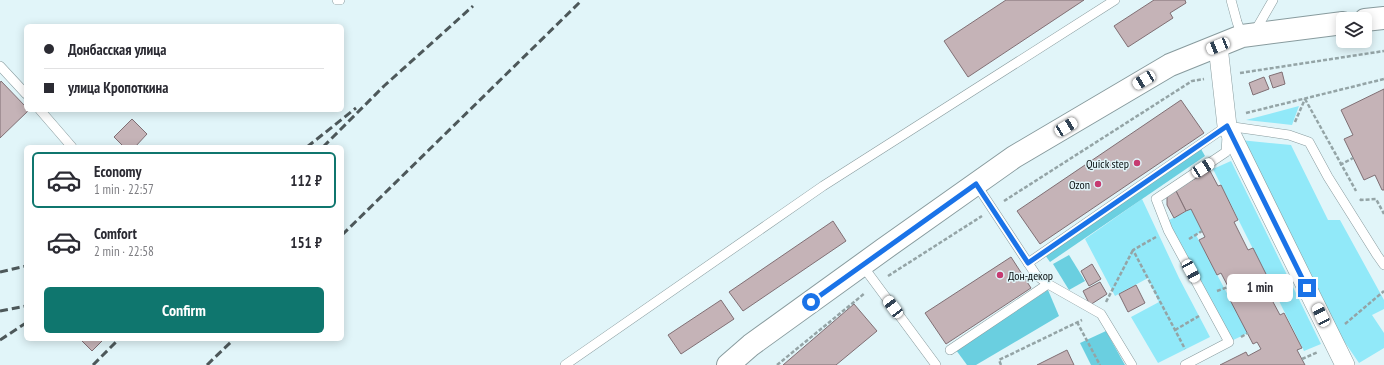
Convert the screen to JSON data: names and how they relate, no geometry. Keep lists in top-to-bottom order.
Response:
{
  "places": ["Quick step", "Ozon", "Дон-декор"],
  "page": {
    "banner": ["Донбасская улица", "улица Кропоткина"],
    "list": [
      {
        "name": "Economy",
        "note": "1 min · 22:57",
        "value": "112 ₽"
      },
      {
        "name": "Comfort",
        "note": "2 min · 22:58",
        "value": "151 ₽"
      }
    ],
    "bubble": "1 min",
    "buttons": "Confirm"
  }
}
